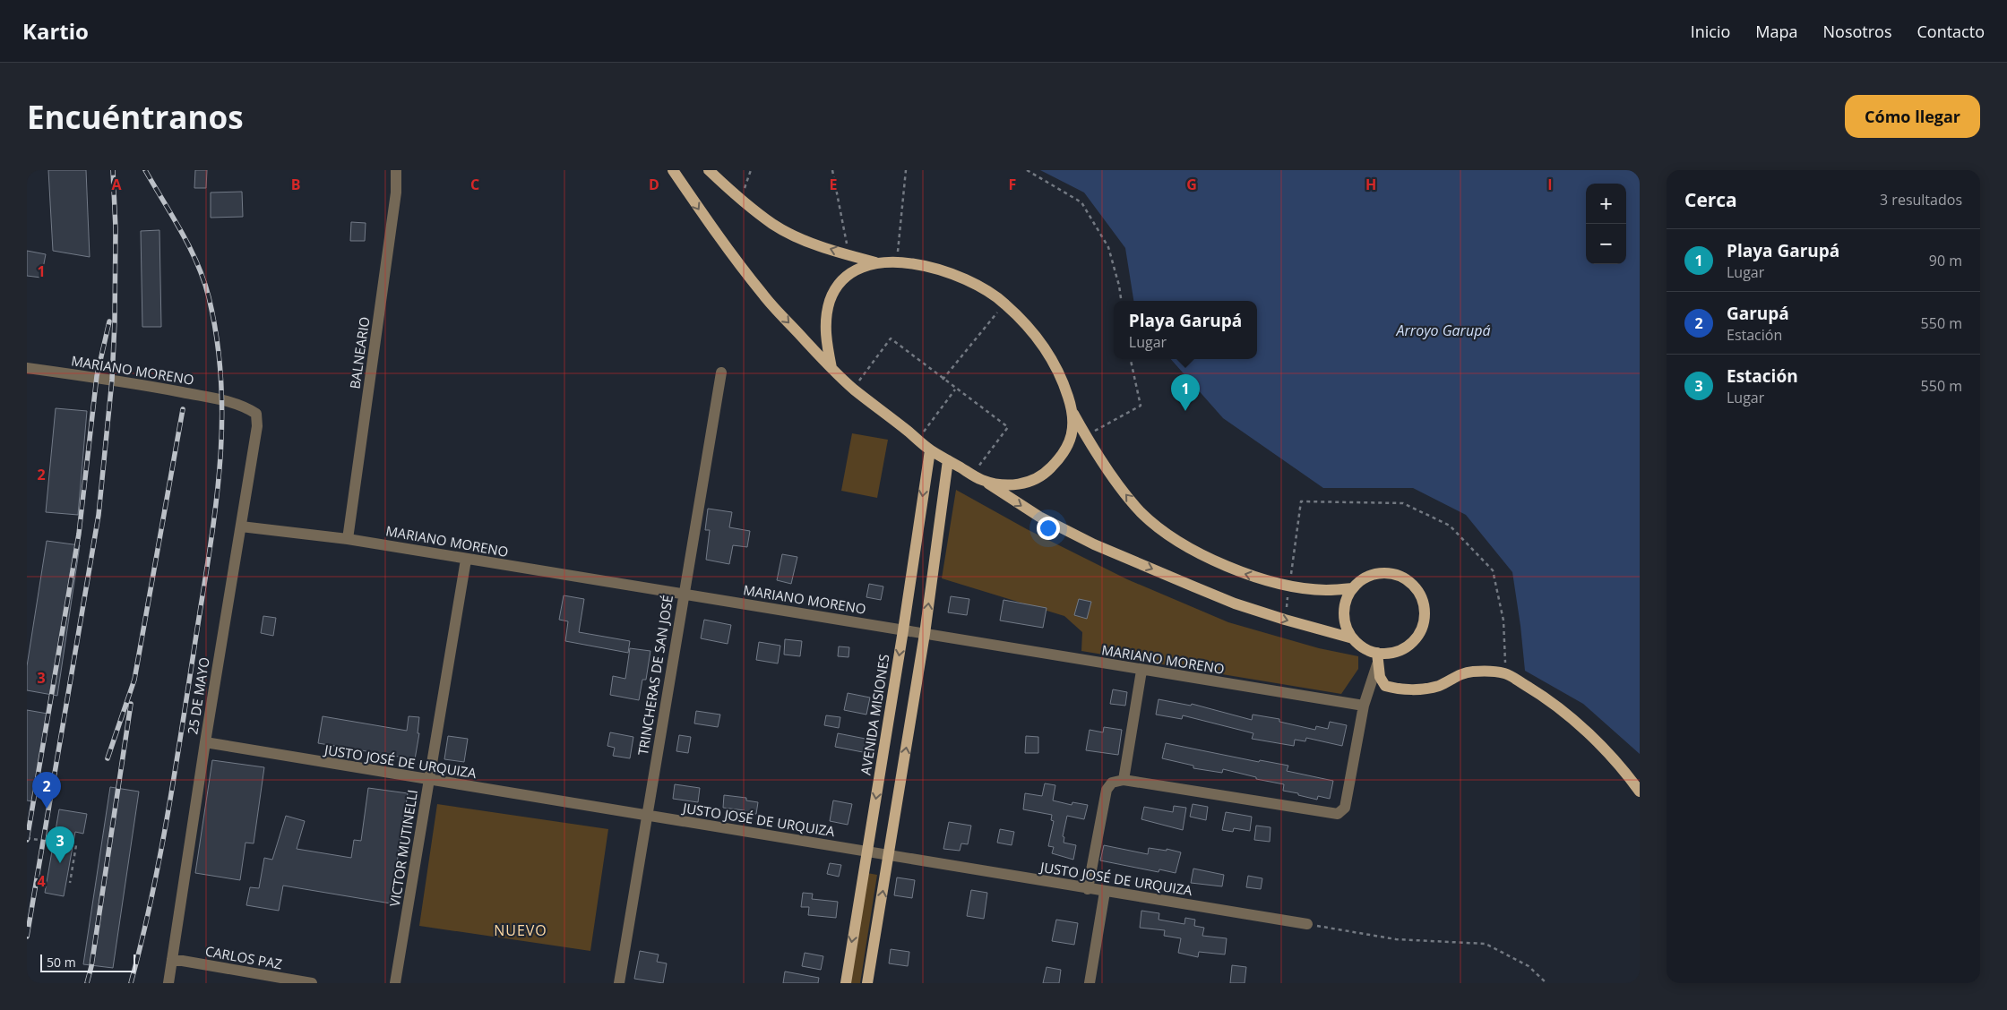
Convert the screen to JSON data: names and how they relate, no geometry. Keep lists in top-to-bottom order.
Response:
{
  "streets": {
    "main road": ["AVENIDA MISIONES"],
    "street": [
      "BALNEARIO",
      "MARIANO MORENO",
      "TRINCHERAS DE SAN JOSÉ",
      "25 DE MAYO",
      "JUSTO JOSÉ DE URQUIZA",
      "VICTOR MUTINELLI",
      "CARLOS PAZ"
    ]
  },
  "crossings": [
    ["BALNEARIO", "MARIANO MORENO"],
    ["MARIANO MORENO", "TRINCHERAS DE SAN JOSÉ"],
    ["MARIANO MORENO", "25 DE MAYO"],
    ["MARIANO MORENO", "AVENIDA MISIONES"],
    ["MARIANO MORENO", "VICTOR MUTINELLI"],
    ["TRINCHERAS DE SAN JOSÉ", "JUSTO JOSÉ DE URQUIZA"],
    ["25 DE MAYO", "JUSTO JOSÉ DE URQUIZA"],
    ["25 DE MAYO", "CARLOS PAZ"],
    ["AVENIDA MISIONES", "JUSTO JOSÉ DE URQUIZA"],
    ["JUSTO JOSÉ DE URQUIZA", "VICTOR MUTINELLI"]
  ],
  "districts": ["NUEVO"],
  "water": ["Arroyo Garupá"],
  "scale_bar": "50 m",
  "page": {
    "header": "Kartio",
    "nav": [
      "Inicio",
      "Mapa",
      "Nosotros",
      "Contacto"
    ],
    "buttons": "Cómo llegar",
    "title": "Encuéntranos",
    "heading": ["Cerca", "3 resultados"],
    "map_buttons": ["+", "−"],
    "list": [
      {
        "mark": "1",
        "name": "Playa Garupá",
        "note": "Lugar",
        "value": "90 m"
      },
      {
        "mark": "2",
        "name": "Garupá",
        "note": "Estación",
        "value": "550 m"
      },
      {
        "mark": "3",
        "name": "Estación",
        "note": "Lugar",
        "value": "550 m"
      }
    ],
    "popup": ["Playa Garupá", "Lugar"],
    "pins": ["1", "2", "3"],
    "scale": "50 m"
  },
  "grid": {
    "columns": [
      "A",
      "B",
      "C",
      "D",
      "E",
      "F",
      "G",
      "H",
      "I"
    ],
    "rows": [
      "1",
      "2",
      "3",
      "4"
    ]
  }
}
